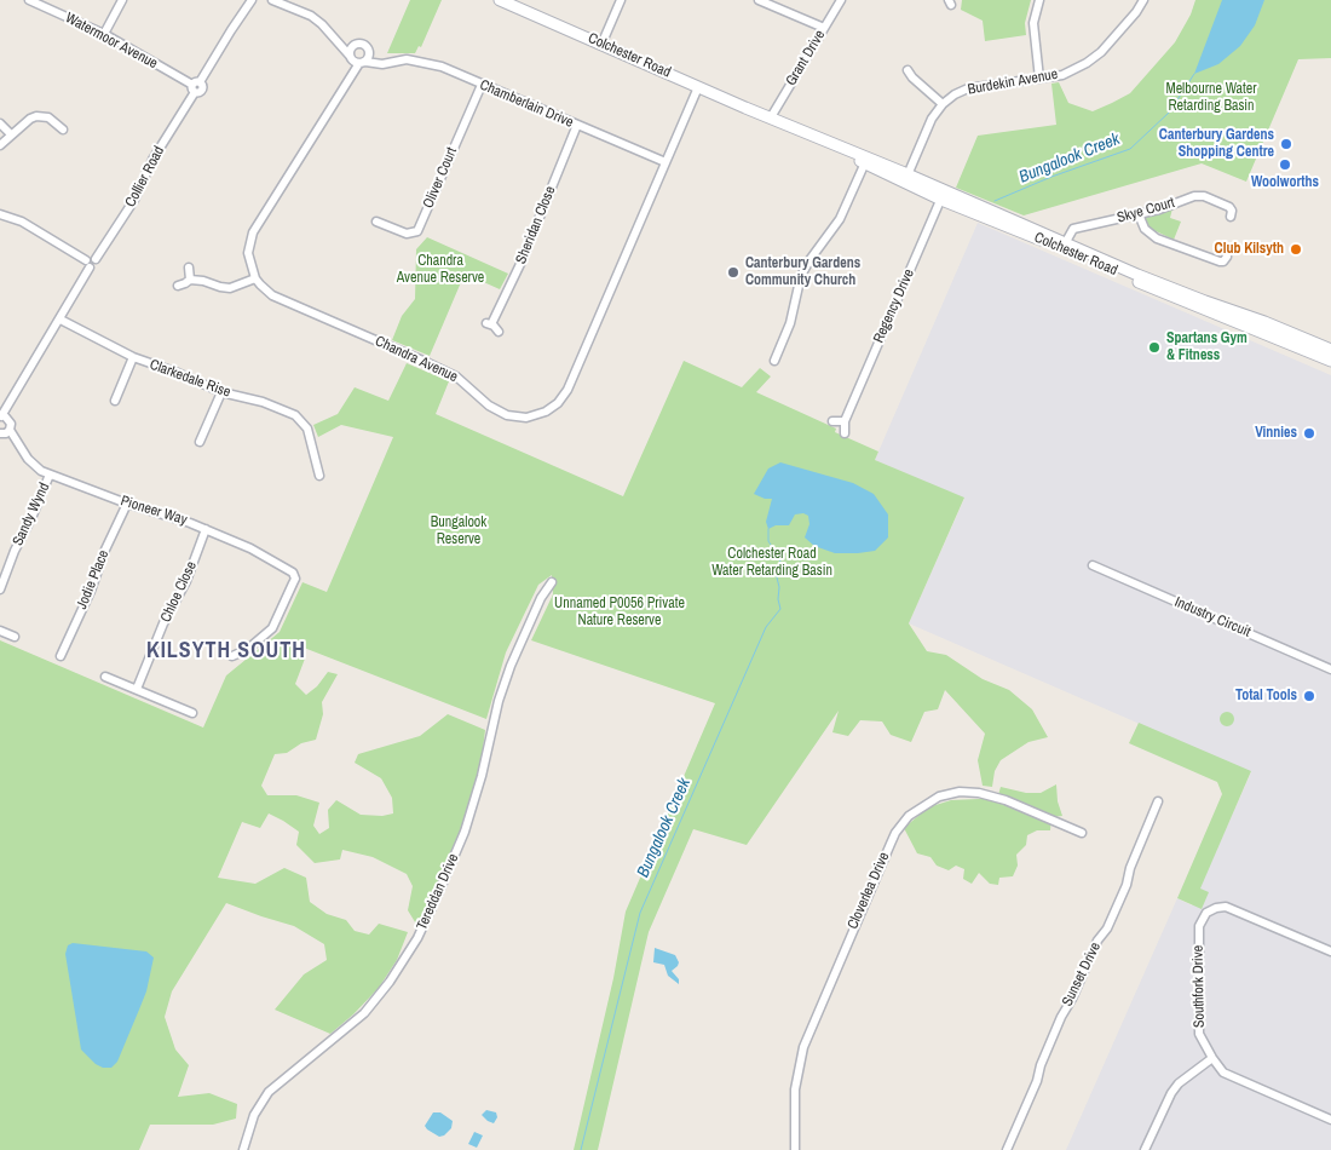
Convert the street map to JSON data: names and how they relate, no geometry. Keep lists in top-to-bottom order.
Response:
{
  "streets": {
    "main road": ["Colchester Road"],
    "street": [
      "Watermoor Avenue",
      "Grant Drive",
      "Burdekin Avenue",
      "Chamberlain Drive",
      "Collier Road",
      "Oliver Court",
      "Skye Court",
      "Sheridan Close",
      "Regency Drive",
      "Chandra Avenue",
      "Clarkedale Rise",
      "Pioneer Way",
      "Sandy Wynd",
      "Jodie Place",
      "Chloe Close",
      "Industry Circuit",
      "Cloverlea Drive",
      "Tereddan Drive",
      "Sunset Drive",
      "Southfork Drive"
    ]
  },
  "crossings": [
    ["Watermoor Avenue", "Collier Road"],
    ["Colchester Road", "Grant Drive"],
    ["Colchester Road", "Burdekin Avenue"],
    ["Colchester Road", "Skye Court"],
    ["Colchester Road", "Regency Drive"],
    ["Colchester Road", "Chandra Avenue"],
    ["Chamberlain Drive", "Oliver Court"],
    ["Chamberlain Drive", "Sheridan Close"],
    ["Chamberlain Drive", "Chandra Avenue"],
    ["Collier Road", "Clarkedale Rise"],
    ["Collier Road", "Pioneer Way"],
    ["Pioneer Way", "Sandy Wynd"],
    ["Pioneer Way", "Jodie Place"],
    ["Pioneer Way", "Chloe Close"]
  ],
  "districts": ["KILSYTH SOUTH"],
  "water": ["Bungalook Creek"],
  "parks": [
    "Melbourne Water Retarding Basin",
    "Chandra Avenue Reserve",
    "Bungalook Reserve",
    "Colchester Road Water Retarding Basin",
    "Unnamed P0056 Private Nature Reserve"
  ],
  "places": [
    "Canterbury Gardens Shopping Centre",
    "Woolworths",
    "Club Kilsyth",
    "Canterbury Gardens Community Church",
    "Spartans Gym & Fitness",
    "Vinnies",
    "Total Tools"
  ]
}
